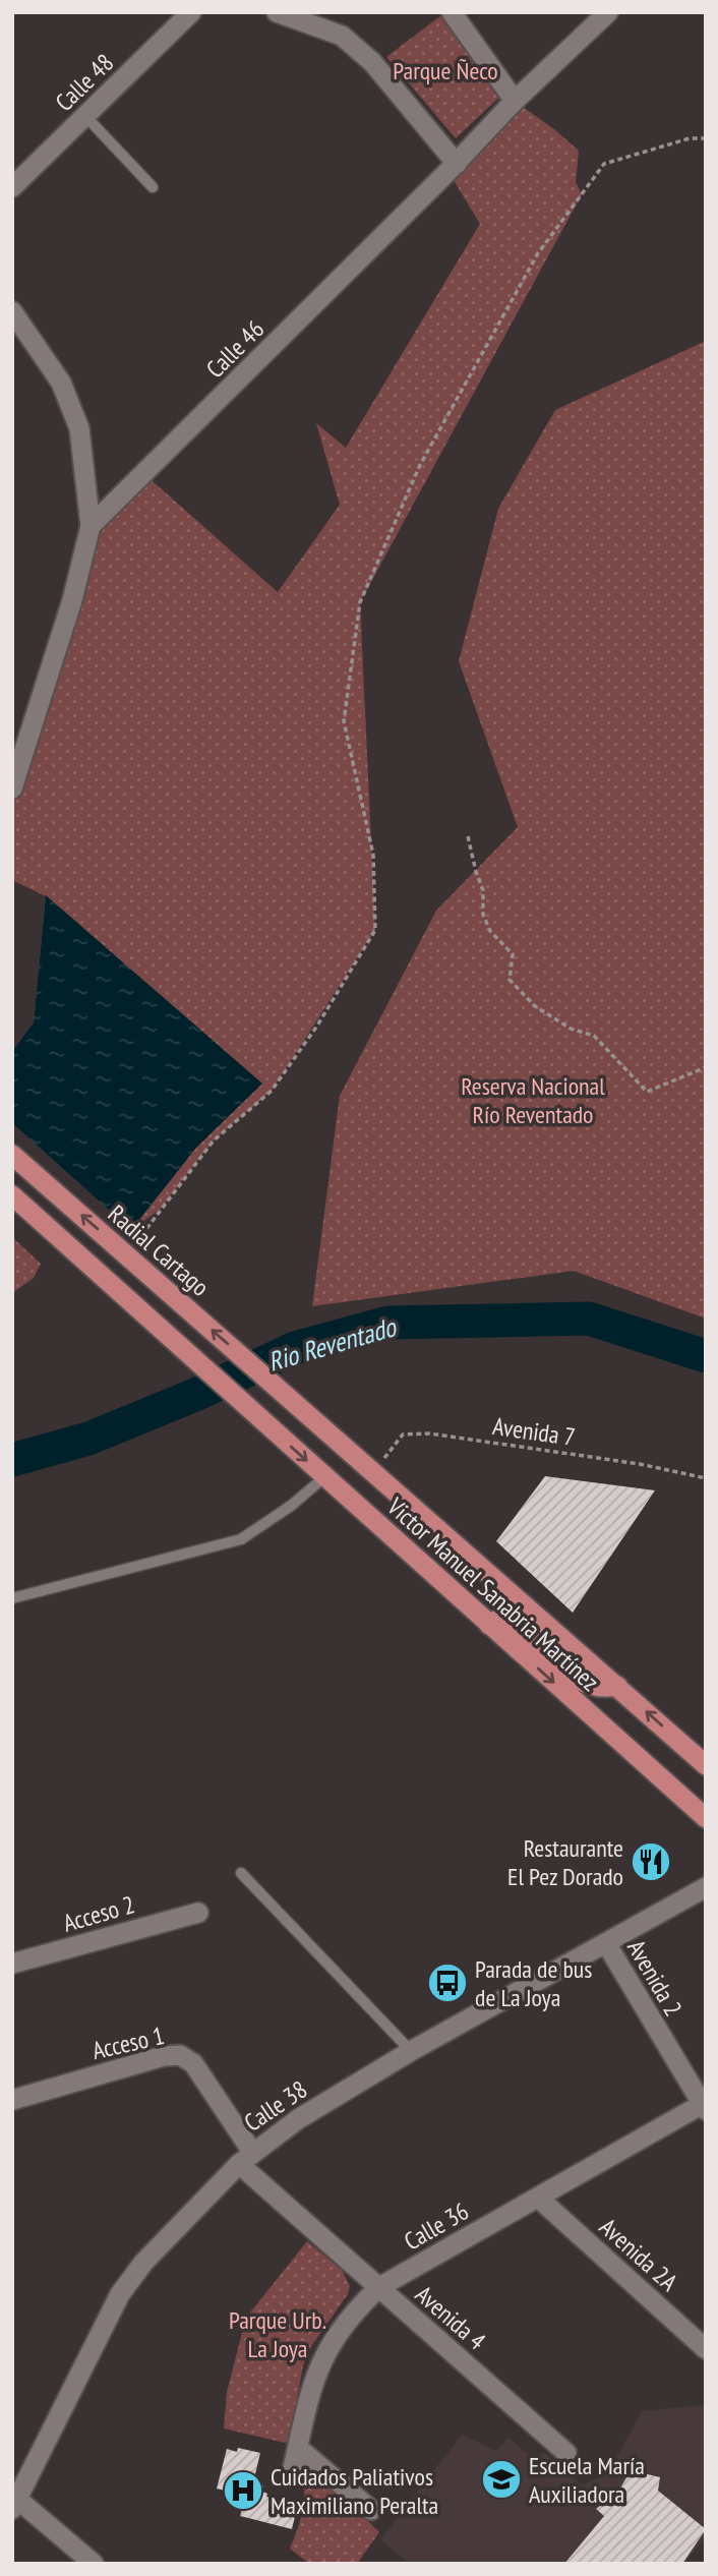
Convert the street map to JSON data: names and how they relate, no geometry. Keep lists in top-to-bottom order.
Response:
{
  "streets": {
    "main road": ["Radial Cartago", "Victor Manuel Sanabria Martínez"],
    "street": [
      "Calle 48",
      "Calle 46",
      "Acceso 2",
      "Avenida 2",
      "Acceso 1",
      "Calle 38",
      "Calle 36",
      "Avenida 2A",
      "Avenida 4"
    ],
    "path": ["Avenida 7"]
  },
  "crossings": [
    ["Radial Cartago", "Victor Manuel Sanabria Martínez"],
    ["Avenida 7", "Victor Manuel Sanabria Martínez"],
    ["Avenida 2", "Calle 38"],
    ["Avenida 2", "Calle 36"],
    ["Acceso 1", "Calle 38"],
    ["Acceso 1", "Avenida 4"],
    ["Calle 38", "Avenida 4"],
    ["Calle 36", "Avenida 2A"],
    ["Calle 36", "Avenida 4"]
  ],
  "one_way": ["Radial Cartago"],
  "water": ["Rio Reventado"],
  "parks": ["Parque Ñeco", "Reserva Nacional Río Reventado", "Parque Urb. La Joya"],
  "places": {
    "restaurant": ["Restaurante El Pez Dorado"],
    "bus stop": ["Parada de bus de La Joya"],
    "school or university": ["Escuela María Auxiliadora"],
    "hospital": ["Cuidados Paliativos Maximiliano Peralta"]
  }
}
